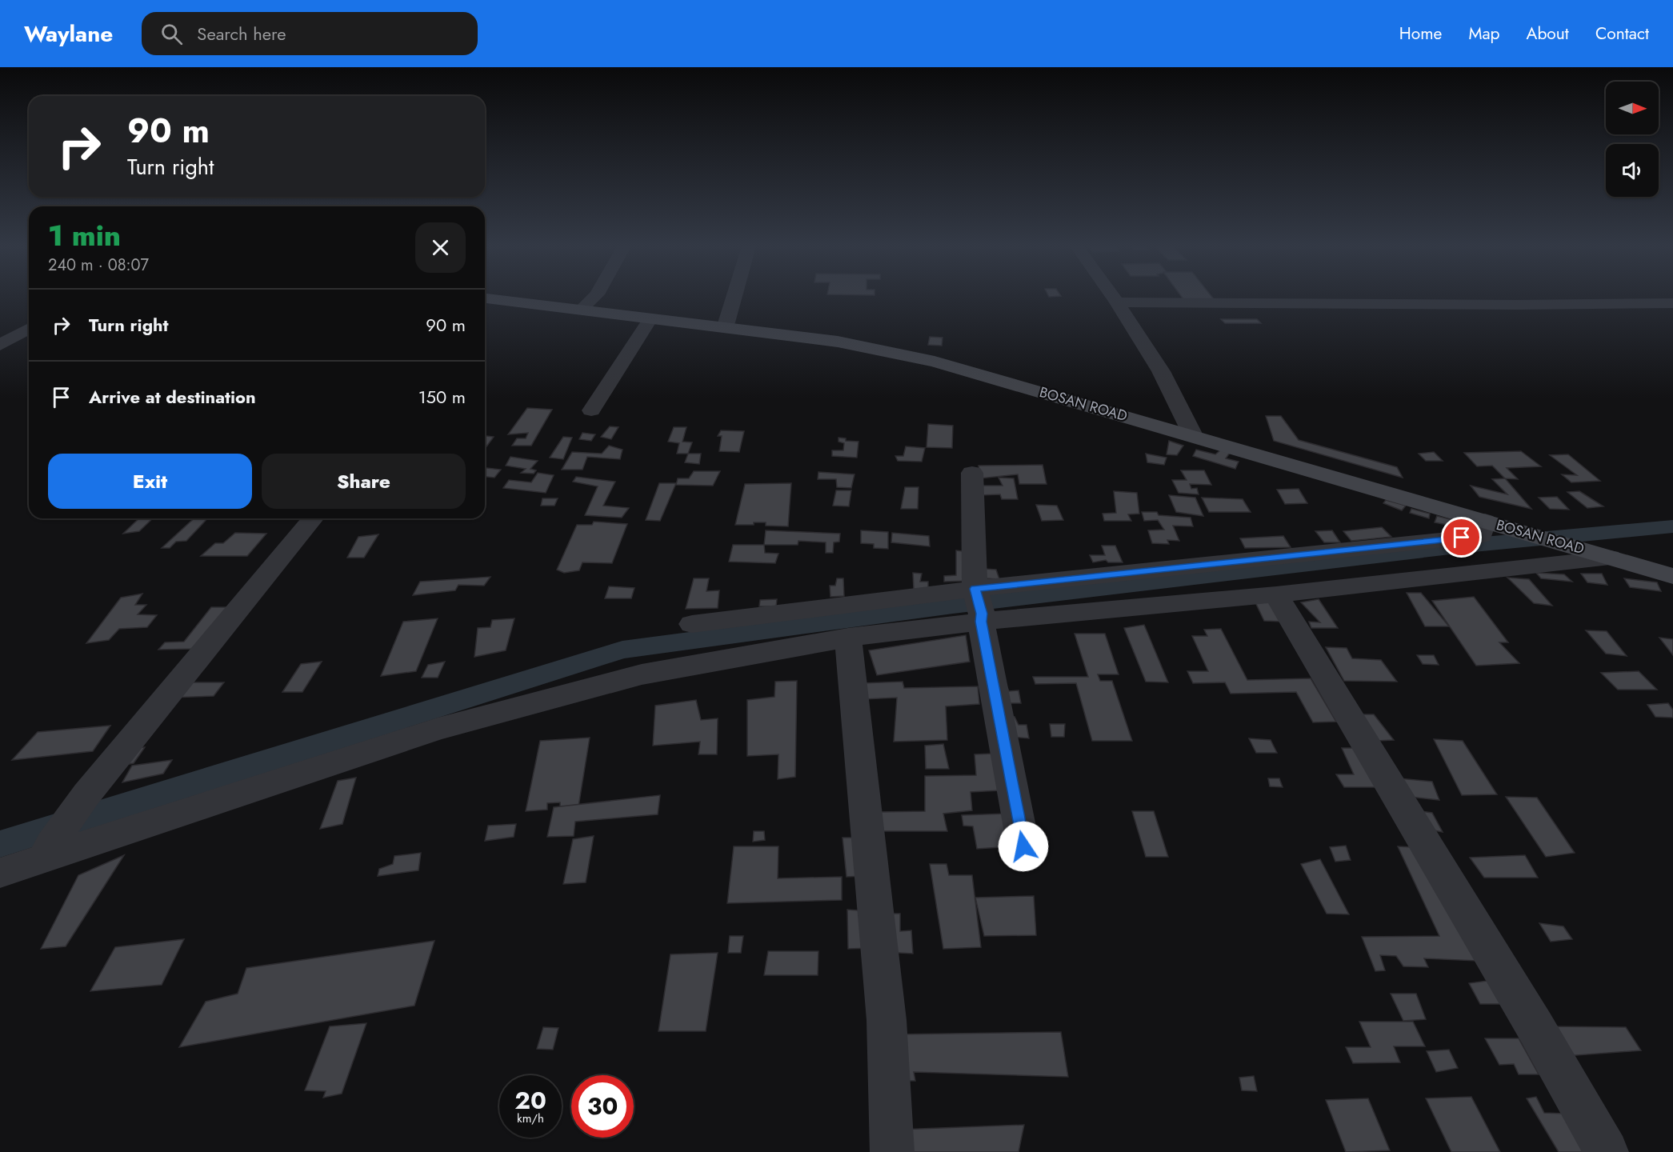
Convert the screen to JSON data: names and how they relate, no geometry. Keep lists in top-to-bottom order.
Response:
{
  "streets": {
    "main road": ["BOSAN ROAD"]
  },
  "north": "right",
  "page": {
    "header": "Waylane",
    "search": "Search here",
    "nav": [
      "Home",
      "Map",
      "About",
      "Contact"
    ],
    "turn": ["90 m", "Turn right"],
    "heading": ["1 min", "240 m · 08:07"],
    "list": [
      {
        "name": "Turn right",
        "value": "90 m"
      },
      {
        "name": "Arrive at destination",
        "value": "150 m"
      }
    ],
    "buttons": ["Exit", "Share"],
    "speed": "20 km/h",
    "limit": "30"
  }
}
